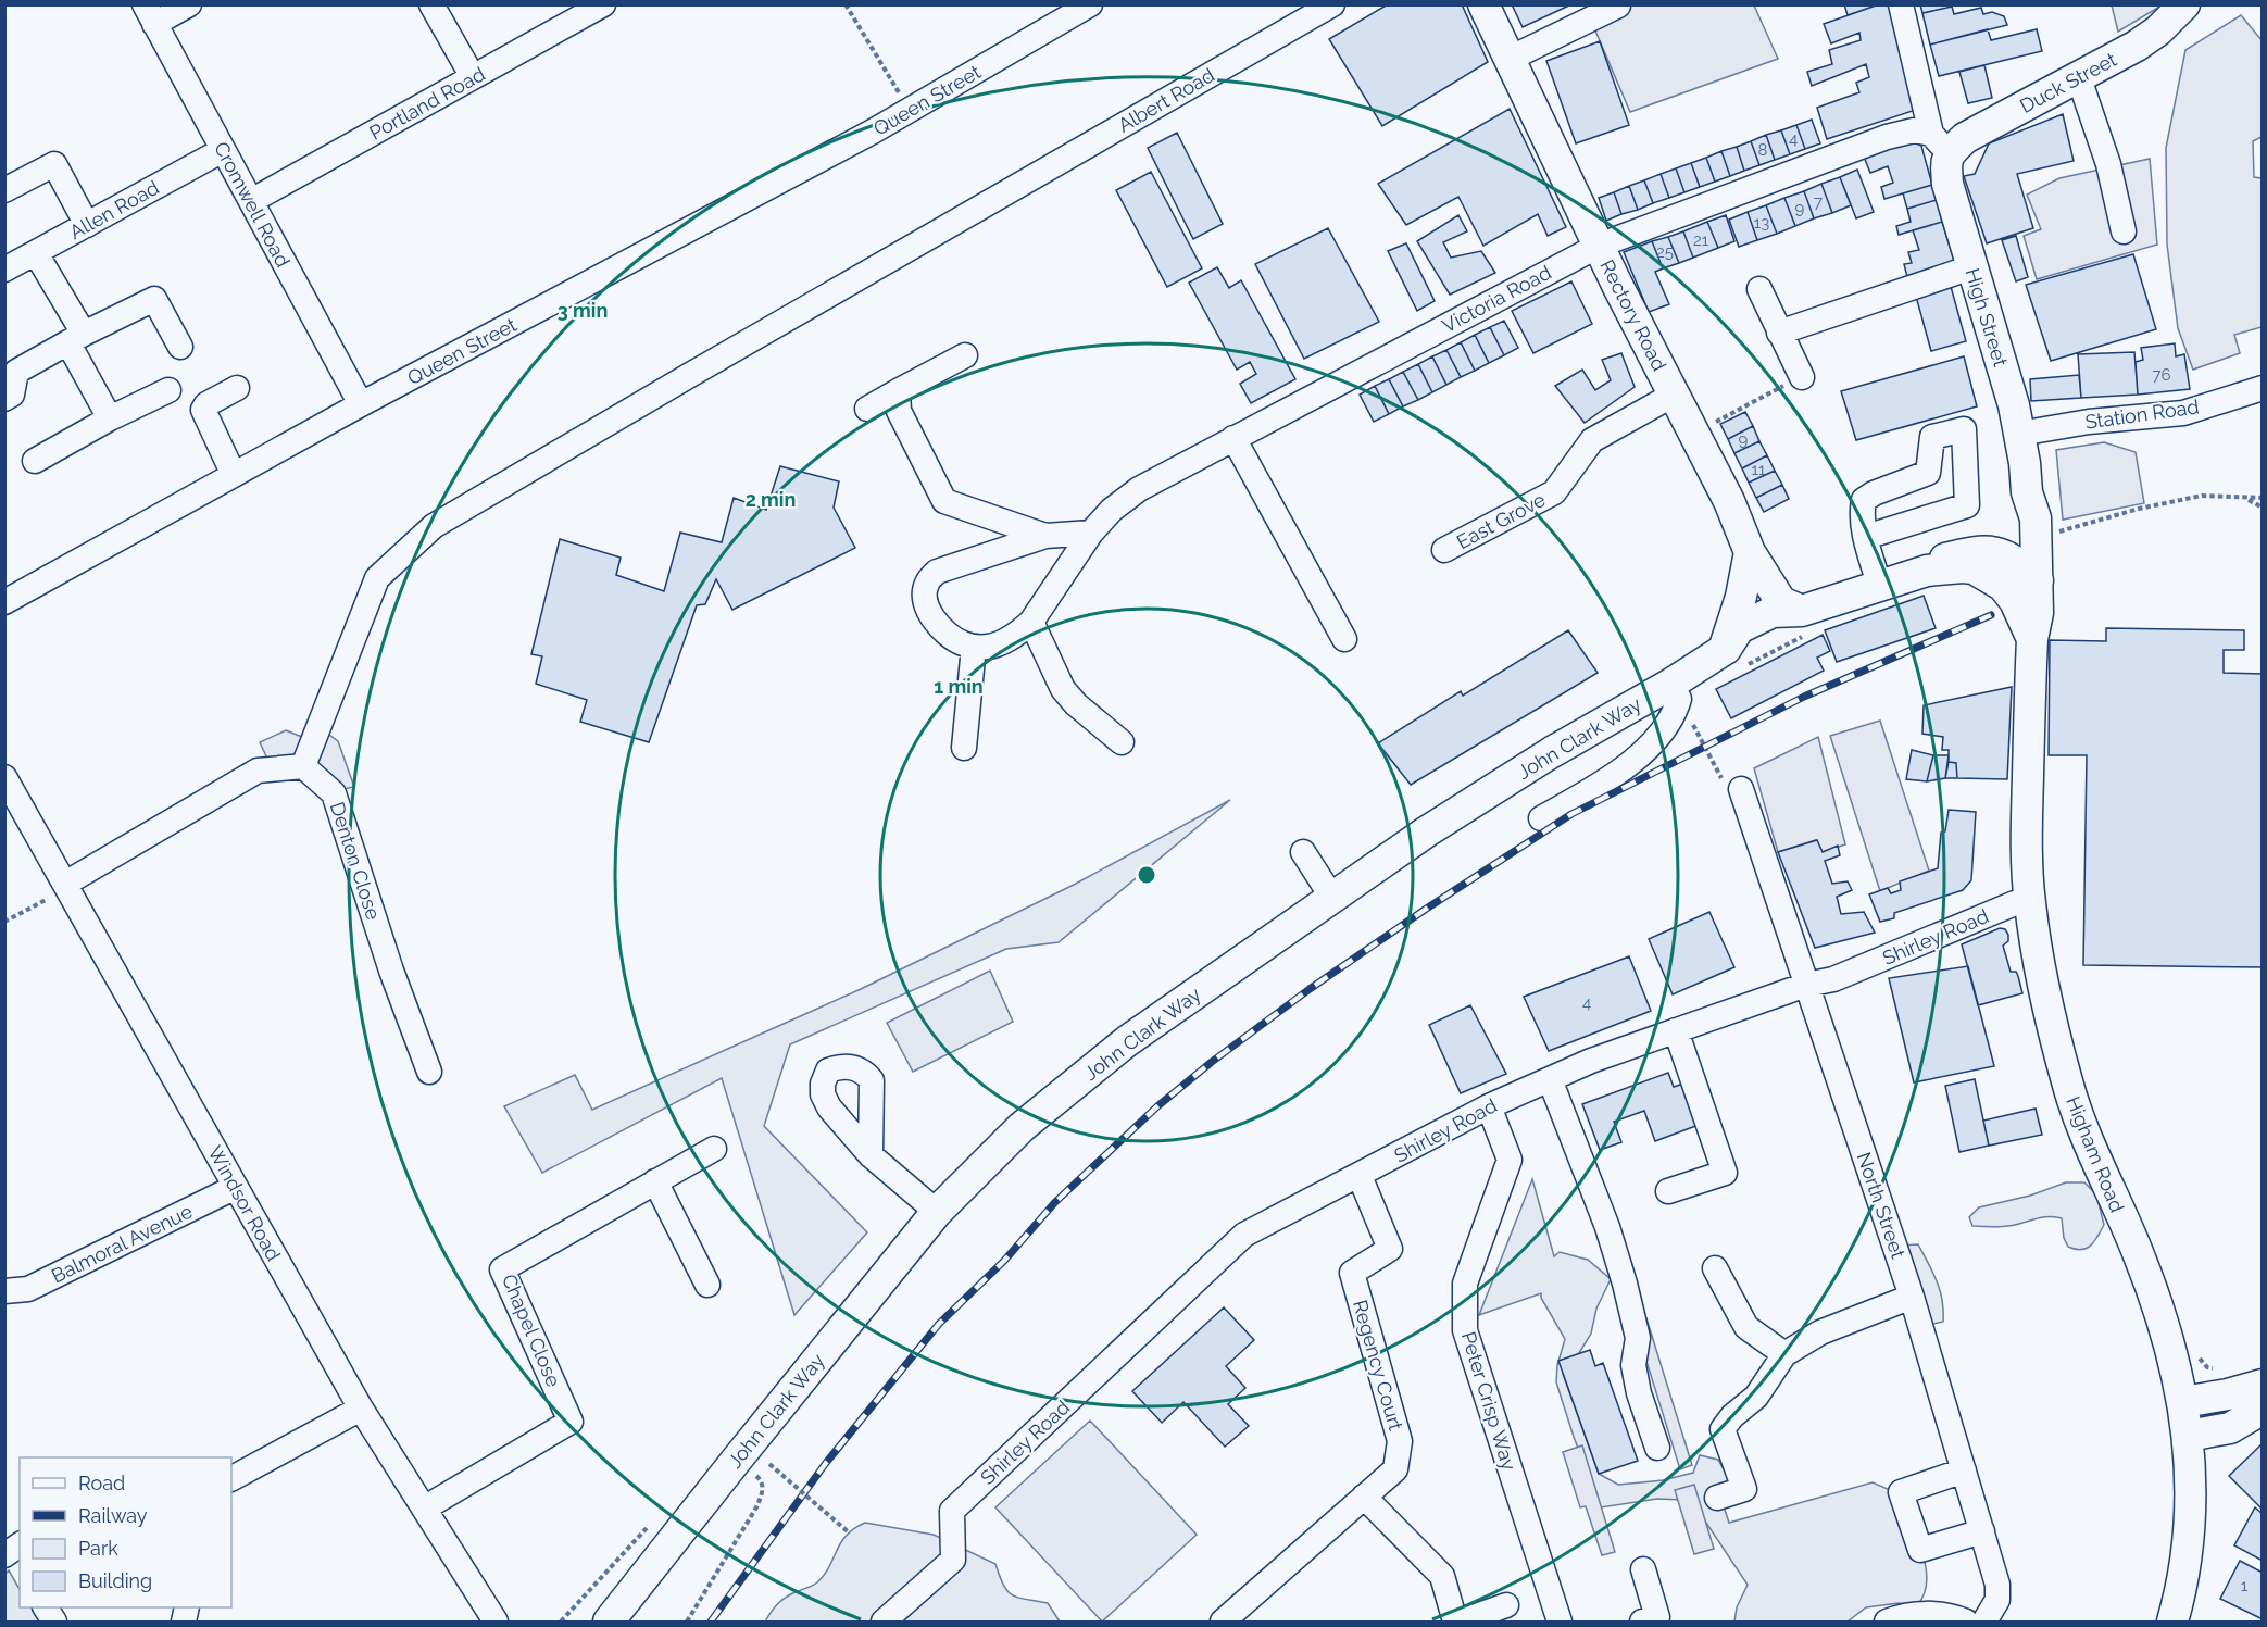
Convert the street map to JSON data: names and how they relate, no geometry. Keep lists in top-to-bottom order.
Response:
{
  "streets": {
    "main road": [
      "Duck Street",
      "Rectory Road",
      "High Street",
      "John Clark Way",
      "Higham Road"
    ],
    "street": [
      "Queen Street",
      "Albert Road",
      "Portland Road",
      "Cromwell Road",
      "Allen Road",
      "Victoria Road",
      "Station Road",
      "East Grove",
      "Denton Close",
      "Shirley Road",
      "Windsor Road",
      "North Street",
      "Balmoral Avenue",
      "Chapel Close",
      "Regency Court",
      "Peter Crisp Way"
    ]
  },
  "crossings": [
    ["Duck Street", "Victoria Road"],
    ["Duck Street", "High Street"],
    ["Queen Street", "Cromwell Road"],
    ["Albert Road", "Denton Close"],
    ["Portland Road", "Cromwell Road"],
    ["Cromwell Road", "Allen Road"],
    ["Victoria Road", "Rectory Road"],
    ["Victoria Road", "High Street"],
    ["Rectory Road", "East Grove"],
    ["High Street", "Station Road"],
    ["High Street", "Higham Road"],
    ["Shirley Road", "Higham Road"],
    ["Shirley Road", "North Street"],
    ["Shirley Road", "Regency Court"],
    ["Shirley Road", "Peter Crisp Way"],
    ["Windsor Road", "Balmoral Avenue"],
    ["Windsor Road", "Chapel Close"]
  ],
  "house_numbers": [
    "4",
    "8",
    "7",
    "9",
    "13",
    "21",
    "25",
    "76",
    "9",
    "11",
    "4",
    "1"
  ],
  "legend": [
    "Road",
    "Railway",
    "Park",
    "Building"
  ],
  "rings": ["3 min", "2 min", "1 min"]
}
